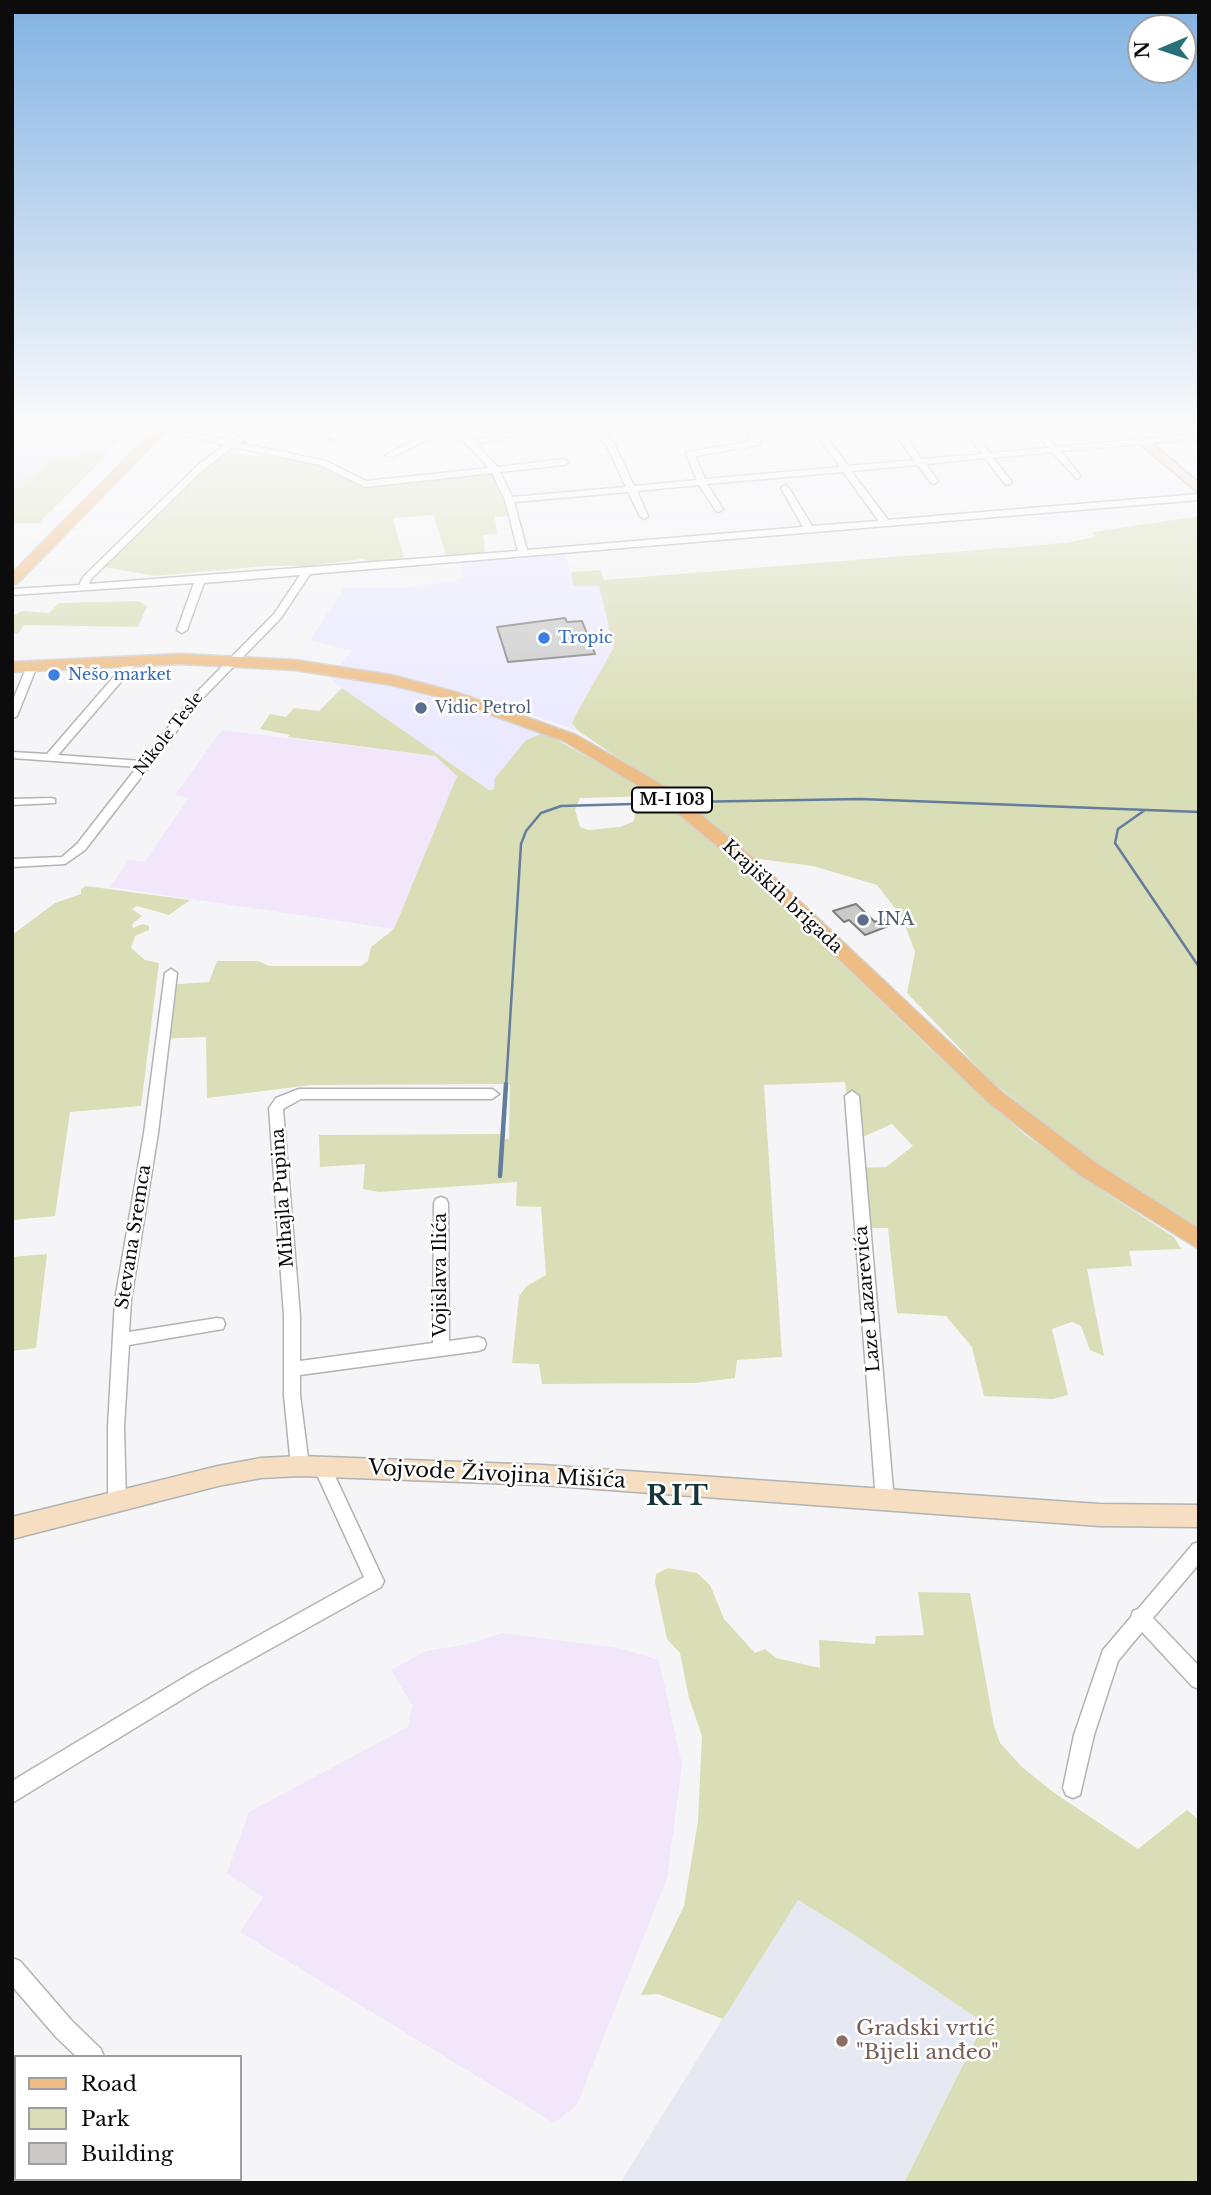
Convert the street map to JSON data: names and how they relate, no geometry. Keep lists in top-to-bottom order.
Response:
{
  "streets": {
    "main road": ["M-I 103", "Krajiških brigada"],
    "street": [
      "Nikole Tesle",
      "Mihajla Pupina",
      "Stevana Sremca",
      "Vojislava Ilića",
      "Laze Lazarevića",
      "Vojvode Živojina Mišića"
    ]
  },
  "crossings": [
    ["Nikole Tesle", "Krajiških brigada"],
    ["Mihajla Pupina", "Vojvode Živojina Mišića"],
    ["Stevana Sremca", "Vojvode Živojina Mišića"],
    ["Laze Lazarevića", "Vojvode Živojina Mišića"]
  ],
  "districts": ["RIT"],
  "places": [
    "Tropic",
    "Nešo market",
    "Vidic Petrol",
    "INA",
    "Gradski vrtić \"Bijeli anđeo\""
  ],
  "legend": ["Road", "Park", "Building"],
  "north": "left"
}
